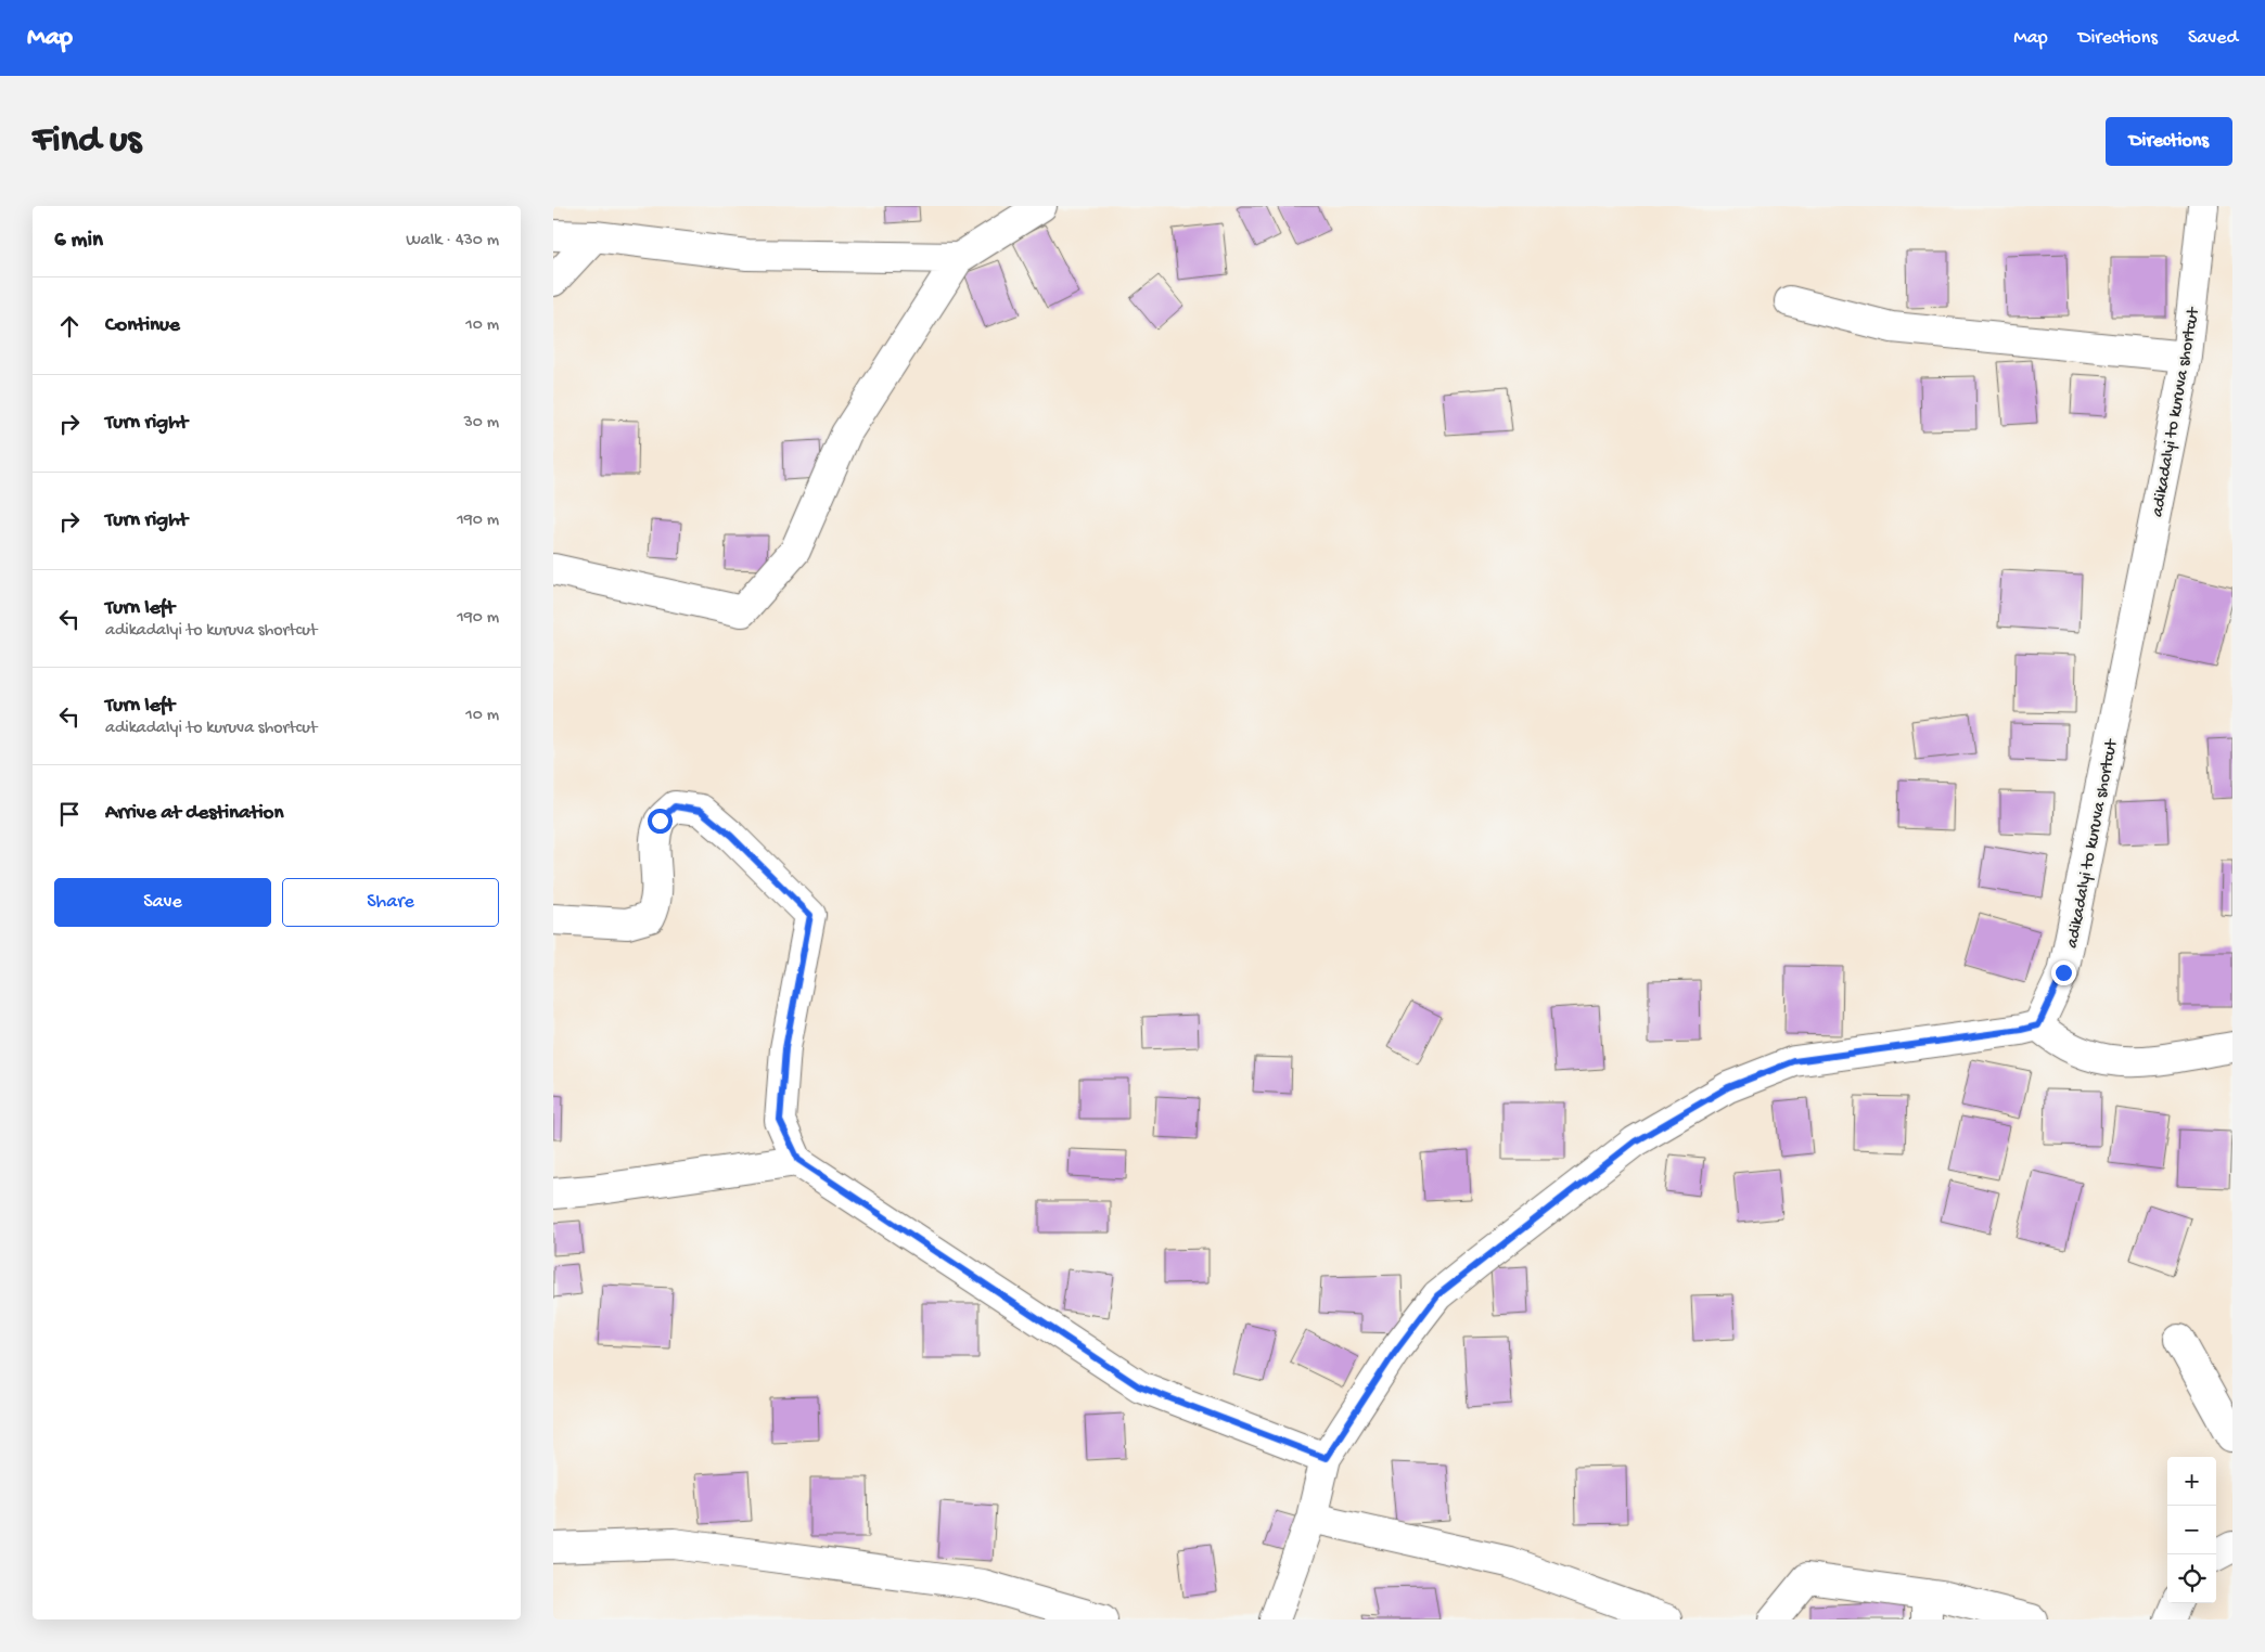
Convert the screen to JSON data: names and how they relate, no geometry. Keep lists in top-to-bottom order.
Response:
{
  "streets": {
    "street": ["adikadalyi to kuruva shortcut"]
  },
  "page": {
    "header": "Map",
    "nav": ["Map", "Directions", "Saved"],
    "buttons": [
      "Directions",
      ["Save", "Share"]
    ],
    "title": "Find us",
    "heading": ["6 min", "Walk · 430 m"],
    "list": [
      ["Continue", "10 m"],
      ["Turn right", "30 m"],
      ["Turn right", "190 m"],
      ["Turn left", "adikadalyi to kuruva shortcut", "190 m"],
      ["Turn left", "adikadalyi to kuruva shortcut", "10 m"],
      "Arrive at destination"
    ],
    "map_buttons": ["+", "−"]
  }
}
